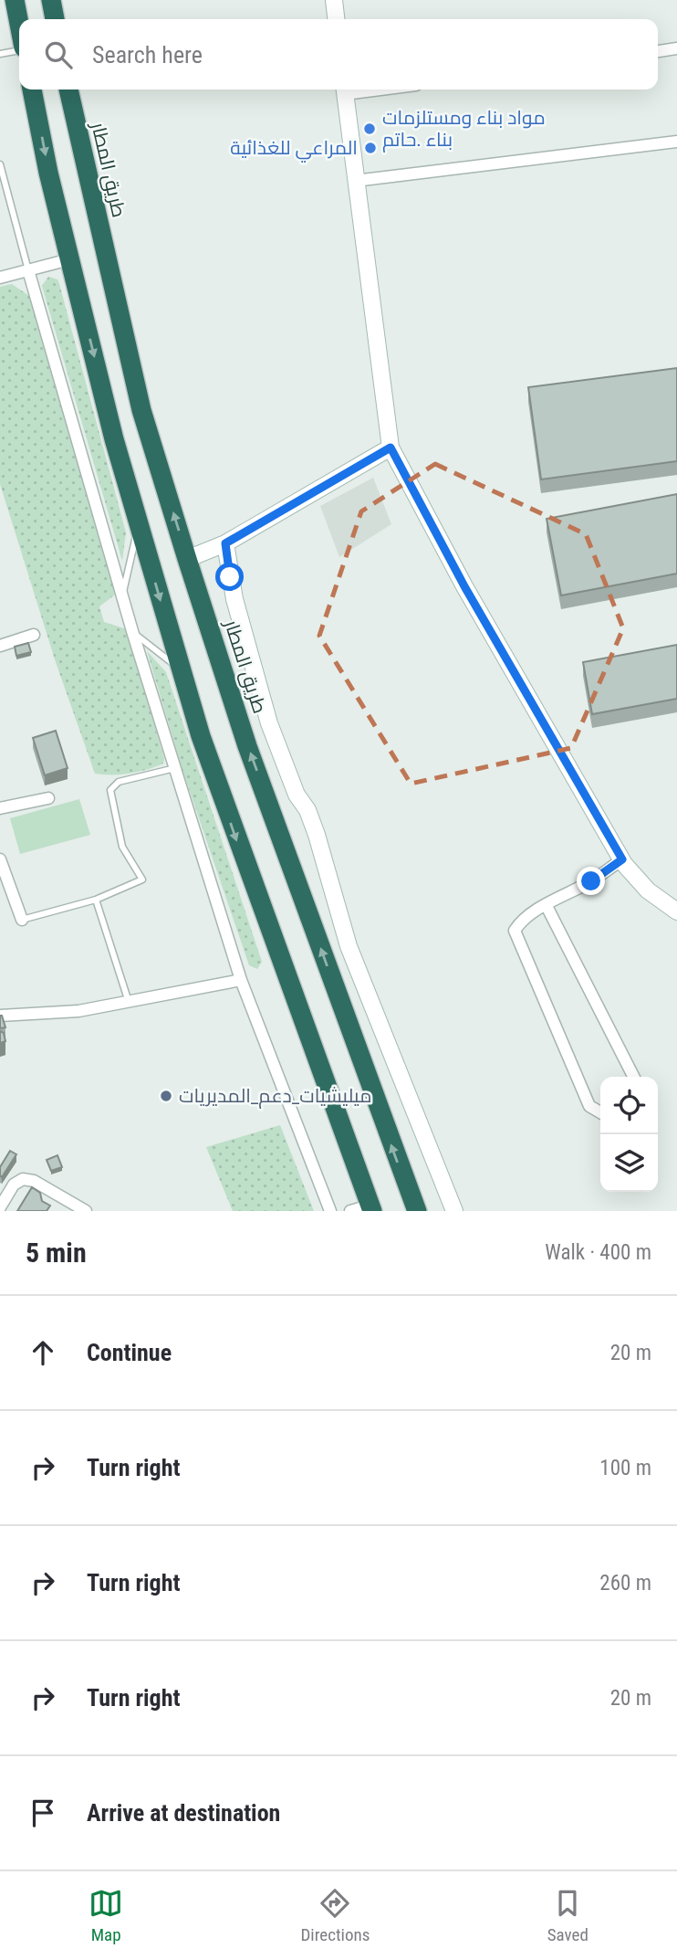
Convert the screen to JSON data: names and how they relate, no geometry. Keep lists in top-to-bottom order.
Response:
{
  "streets": {
    "highway": ["طريق المطار"]
  },
  "places": ["مواد بناء ومستلزمات بناء .حاتم", "المراعي للغذائية", "ميليشيات_دعم_المديريات"],
  "page": {
    "search": "Search here",
    "heading": ["5 min", "Walk · 400 m"],
    "list": [
      ["Continue", "20 m"],
      ["Turn right", "100 m"],
      ["Turn right", "260 m"],
      ["Turn right", "20 m"],
      "Arrive at destination"
    ],
    "nav": ["Map", "Directions", "Saved"]
  }
}
